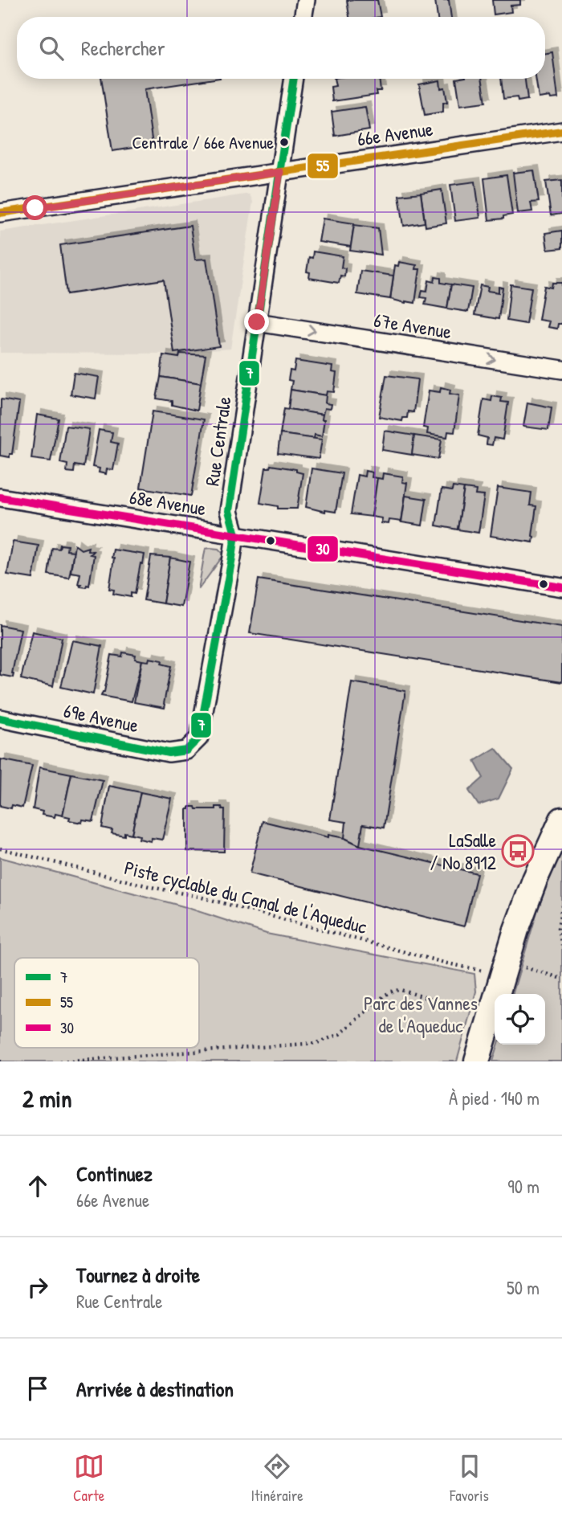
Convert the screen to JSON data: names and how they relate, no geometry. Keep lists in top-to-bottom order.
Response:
{
  "streets": {
    "street": [
      "66e Avenue",
      "67e Avenue",
      "Rue Centrale",
      "68e Avenue",
      "69e Avenue"
    ],
    "path": ["Piste cyclable du Canal de l'Aqueduc"]
  },
  "crossings": [
    ["66e Avenue", "Rue Centrale"],
    ["67e Avenue", "Rue Centrale"],
    ["Rue Centrale", "68e Avenue"],
    ["Rue Centrale", "69e Avenue"]
  ],
  "one_way": ["67e Avenue"],
  "parks": ["Parc des Vannes de l'Aqueduc"],
  "places": {
    "other": ["Centrale / 66e Avenue"],
    "bus stop": ["LaSalle / No 8912"]
  },
  "lines": ["transit line 7", "transit line 55", "transit line 30"],
  "legend": ["7", "55", "30"],
  "page": {
    "search": "Rechercher",
    "heading": ["2 min", "À pied · 140 m"],
    "list": [
      ["Continuez", "66e Avenue", "90 m"],
      ["Tournez à droite", "Rue Centrale", "50 m"],
      "Arrivée à destination"
    ],
    "nav": ["Carte", "Itinéraire", "Favoris"]
  }
}
